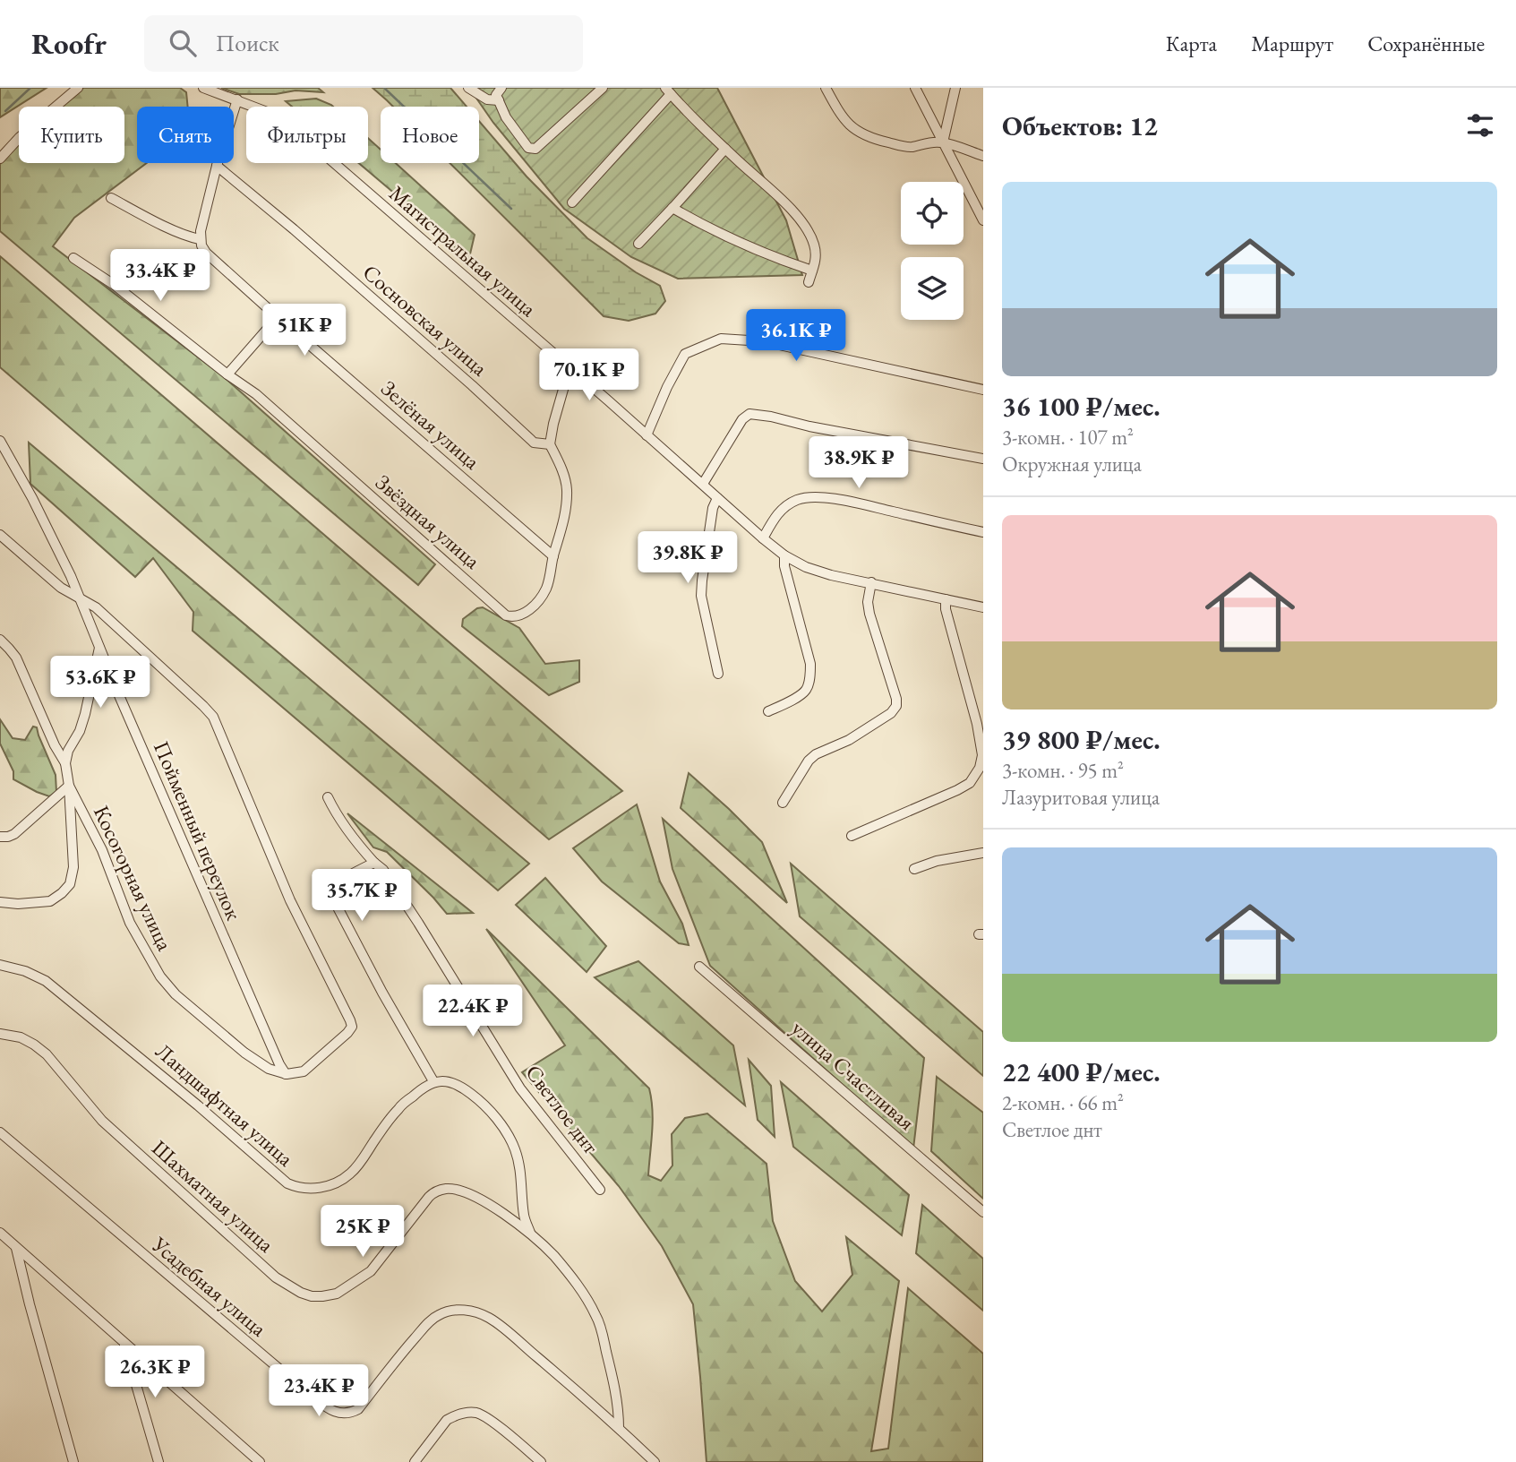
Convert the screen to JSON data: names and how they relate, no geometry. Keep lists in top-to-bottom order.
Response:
{
  "streets": {
    "street": [
      "Магистральная улица",
      "Сосновская улица",
      "Зелёная улица",
      "Звёздная улица",
      "Пойменный переулок",
      "Косогорная улица",
      "улица Счастливая",
      "Ландшафтная улица",
      "Светлое днт",
      "Шахматная улица",
      "Усадебная улица"
    ]
  },
  "crossings": [
    ["Сосновская улица", "Звёздная улица"],
    ["Зелёная улица", "Звёздная улица"],
    ["Пойменный переулок", "Косогорная улица"],
    ["Шахматная улица", "Усадебная улица"]
  ],
  "page": {
    "header": "Roofr",
    "search": "Поиск",
    "nav": ["Карта", "Маршрут", "Сохранённые"],
    "heading": "Объектов: 12",
    "chip": [
      "Купить",
      "Снять",
      "Фильтры",
      "Новое"
    ],
    "list": [
      {
        "name": "36 100 ₽/мес.",
        "note": "3-комн. · 107 m² · Окружная улица"
      },
      {
        "name": "39 800 ₽/мес.",
        "note": "3-комн. · 95 m² · Лазуритовая улица"
      },
      {
        "name": "22 400 ₽/мес.",
        "note": "2-комн. · 66 m² · Светлое днт"
      }
    ],
    "price": [
      "33.4K ₽",
      "51K ₽",
      "36.1K ₽",
      "70.1K ₽",
      "38.9K ₽",
      "39.8K ₽",
      "53.6K ₽",
      "35.7K ₽",
      "22.4K ₽",
      "25K ₽",
      "26.3K ₽",
      "23.4K ₽"
    ]
  }
}
